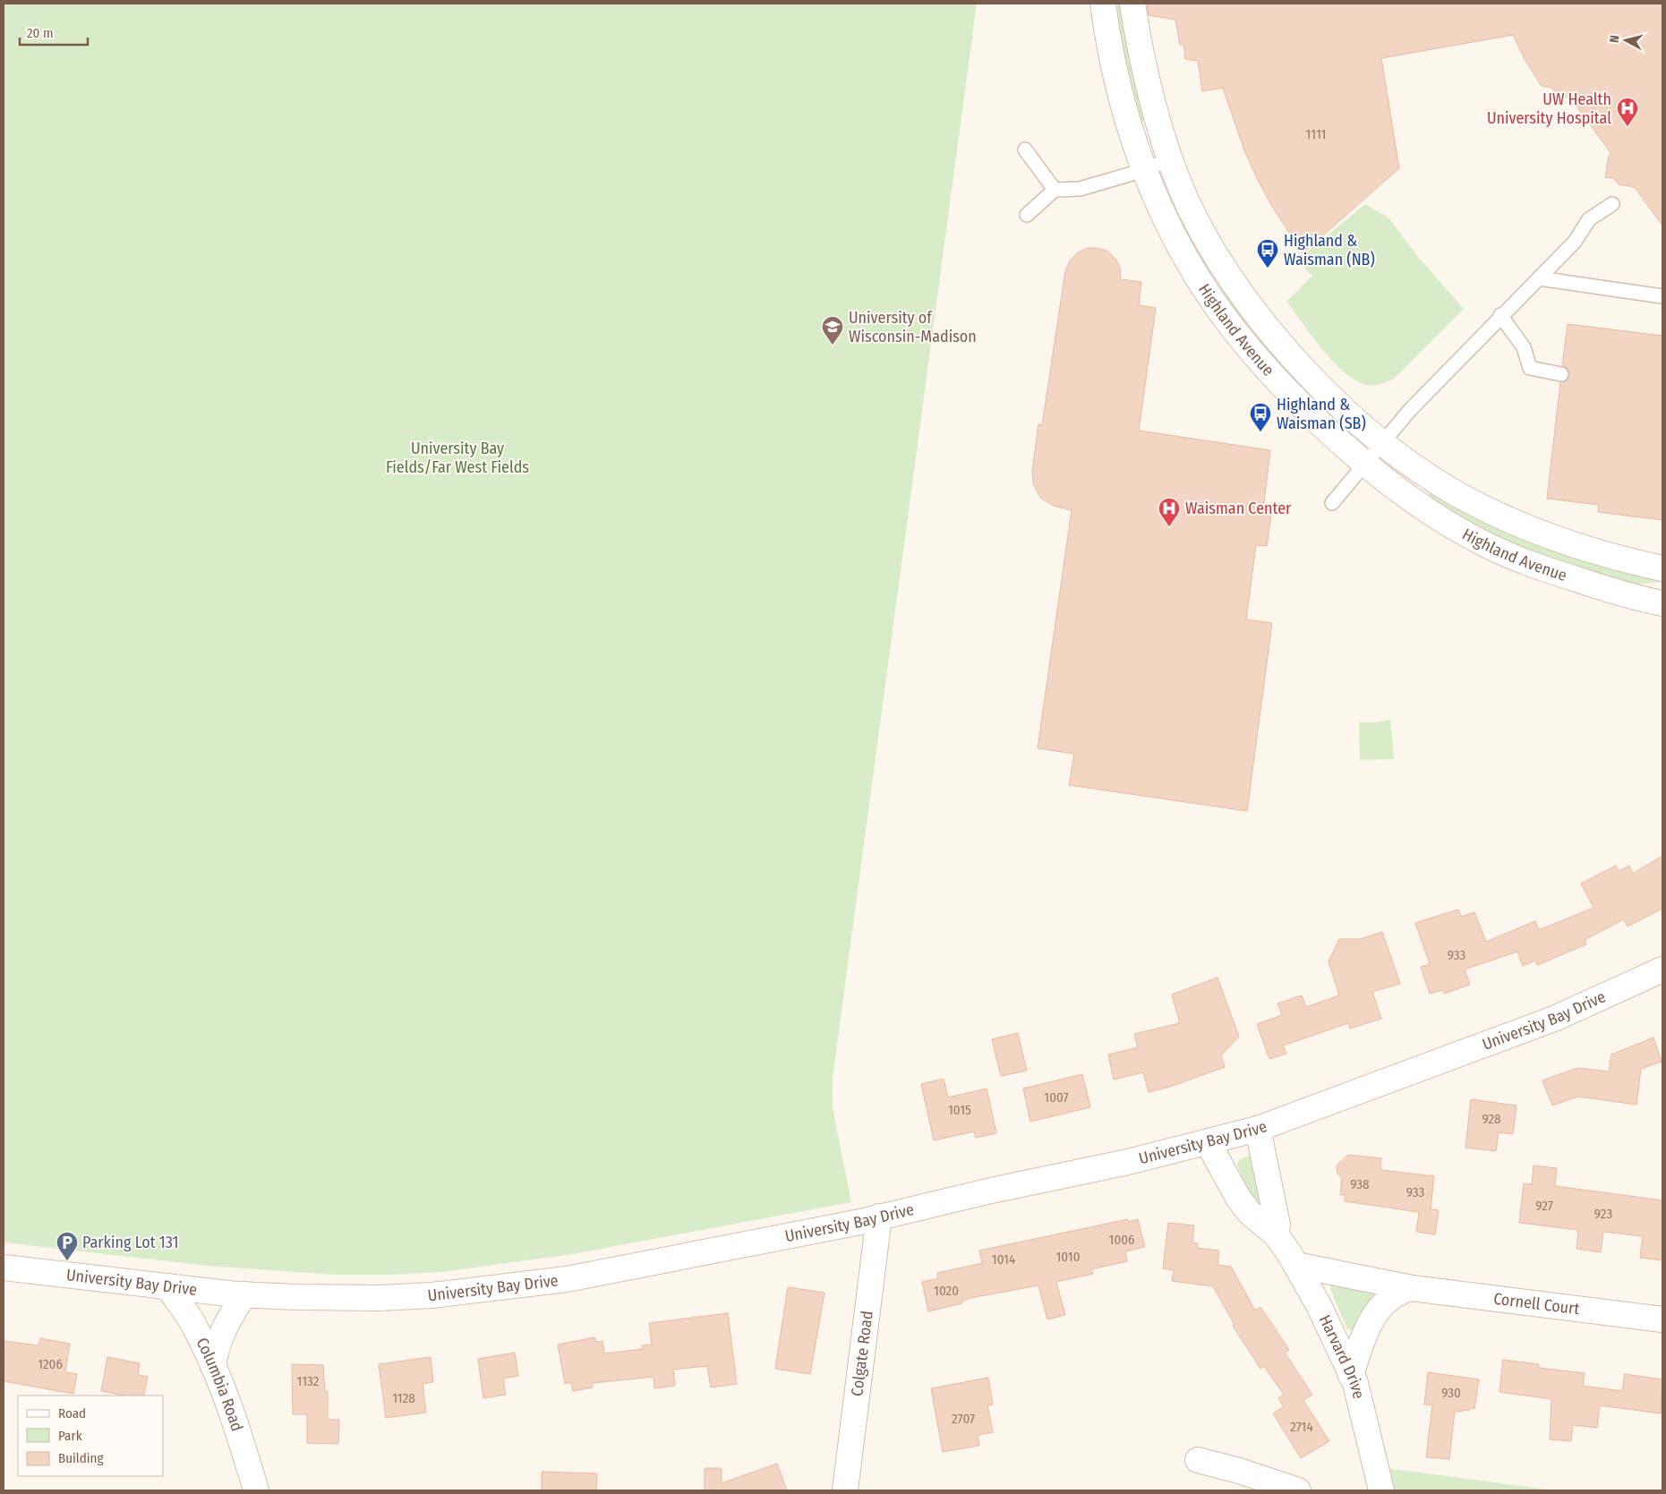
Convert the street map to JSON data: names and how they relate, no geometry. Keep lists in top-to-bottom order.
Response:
{
  "streets": {
    "street": [
      "Highland Avenue",
      "University Bay Drive",
      "Cornell Court",
      "Colgate Road",
      "Harvard Drive",
      "Columbia Road"
    ]
  },
  "crossings": [
    ["University Bay Drive", "Colgate Road"],
    ["University Bay Drive", "Harvard Drive"],
    ["University Bay Drive", "Columbia Road"],
    ["Cornell Court", "Harvard Drive"]
  ],
  "parks": ["University Bay Fields/Far West Fields"],
  "places": {
    "hospital": ["UW Health University Hospital", "Waisman Center"],
    "bus stop": ["Highland & Waisman (NB)", "Highland & Waisman (SB)"],
    "school or university": ["University of Wisconsin-Madison"],
    "parking": ["Parking Lot 131"]
  },
  "house_numbers": [
    "1111",
    "933",
    "1007",
    "1015",
    "928",
    "938",
    "933",
    "927",
    "923",
    "1006",
    "1010",
    "1014",
    "1020",
    "1206",
    "1132",
    "930",
    "1128",
    "2707",
    "2714"
  ],
  "legend": ["Road", "Park", "Building"],
  "scale_bar": "20 m",
  "north": "left"
}
